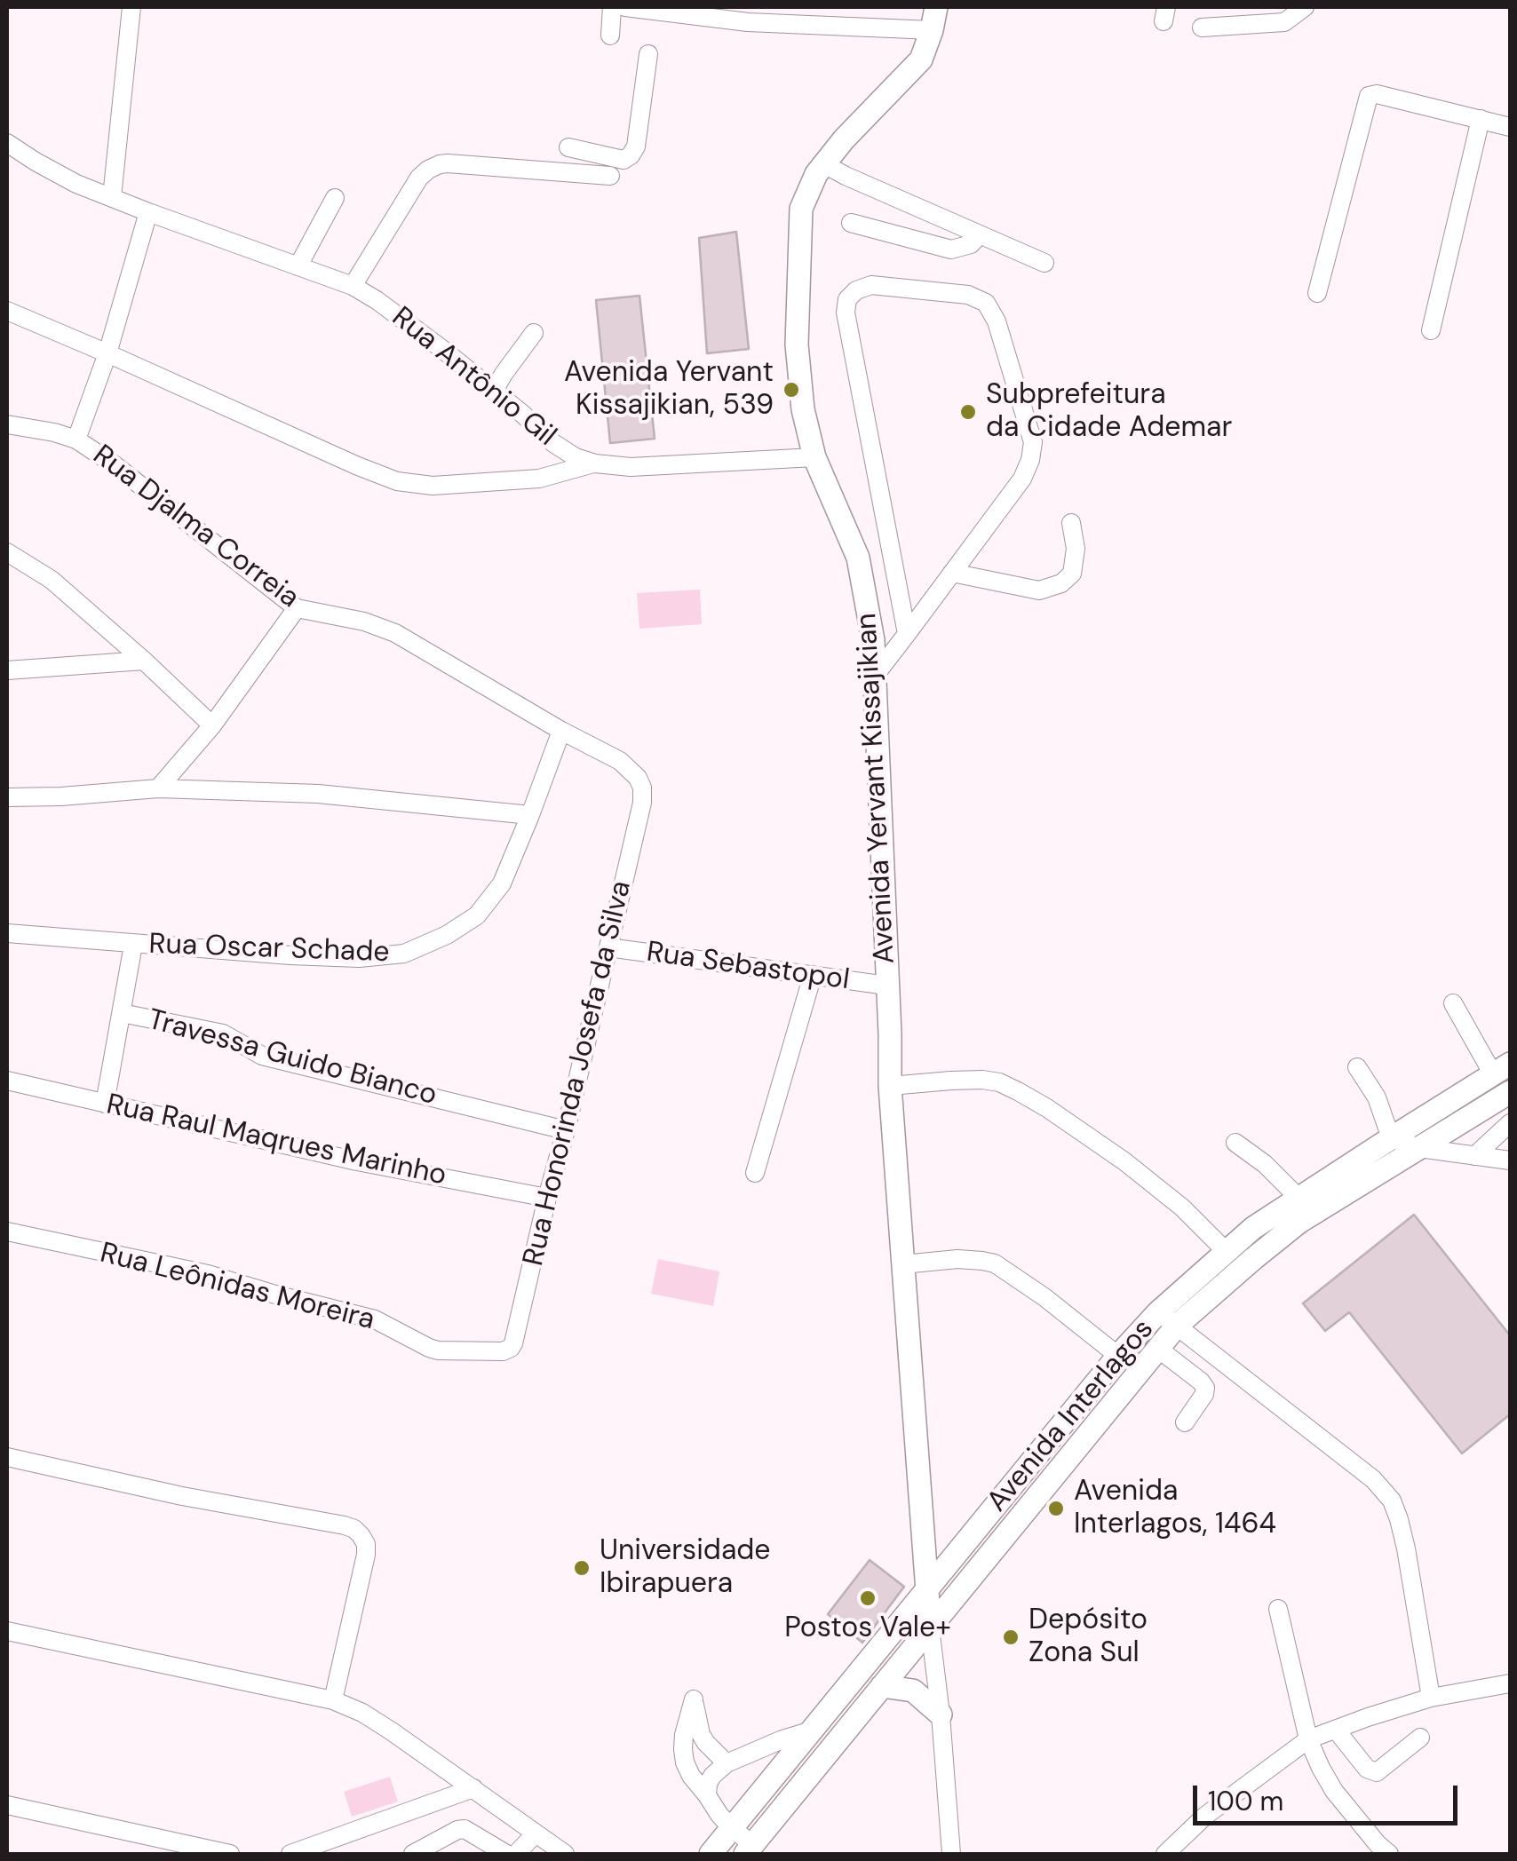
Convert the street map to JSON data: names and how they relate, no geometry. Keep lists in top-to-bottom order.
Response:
{
  "streets": {
    "main road": ["Avenida Yervant Kissajikian", "Avenida Interlagos"],
    "street": [
      "Rua Antônio Gil",
      "Rua Djalma Correia",
      "Rua Oscar Schade",
      "Rua Sebastopol",
      "Travessa Guido Bianco",
      "Rua Honorinda Josefa da Silva",
      "Rua Raul Maqrues Marinho",
      "Rua Leônidas Moreira"
    ]
  },
  "crossings": [
    ["Rua Antônio Gil", "Avenida Yervant Kissajikian"],
    ["Rua Djalma Correia", "Rua Oscar Schade"],
    ["Rua Djalma Correia", "Rua Honorinda Josefa da Silva"],
    ["Avenida Yervant Kissajikian", "Rua Sebastopol"],
    ["Avenida Yervant Kissajikian", "Avenida Interlagos"],
    ["Rua Sebastopol", "Rua Honorinda Josefa da Silva"],
    ["Travessa Guido Bianco", "Rua Honorinda Josefa da Silva"],
    ["Rua Honorinda Josefa da Silva", "Rua Raul Maqrues Marinho"],
    ["Rua Honorinda Josefa da Silva", "Rua Leônidas Moreira"]
  ],
  "places": [
    "Avenida Yervant Kissajikian, 539",
    "Subprefeitura da Cidade Ademar",
    "Avenida Interlagos, 1464",
    "Universidade Ibirapuera",
    "Postos Vale+",
    "Depósito Zona Sul"
  ],
  "scale_bar": "100 m"
}
